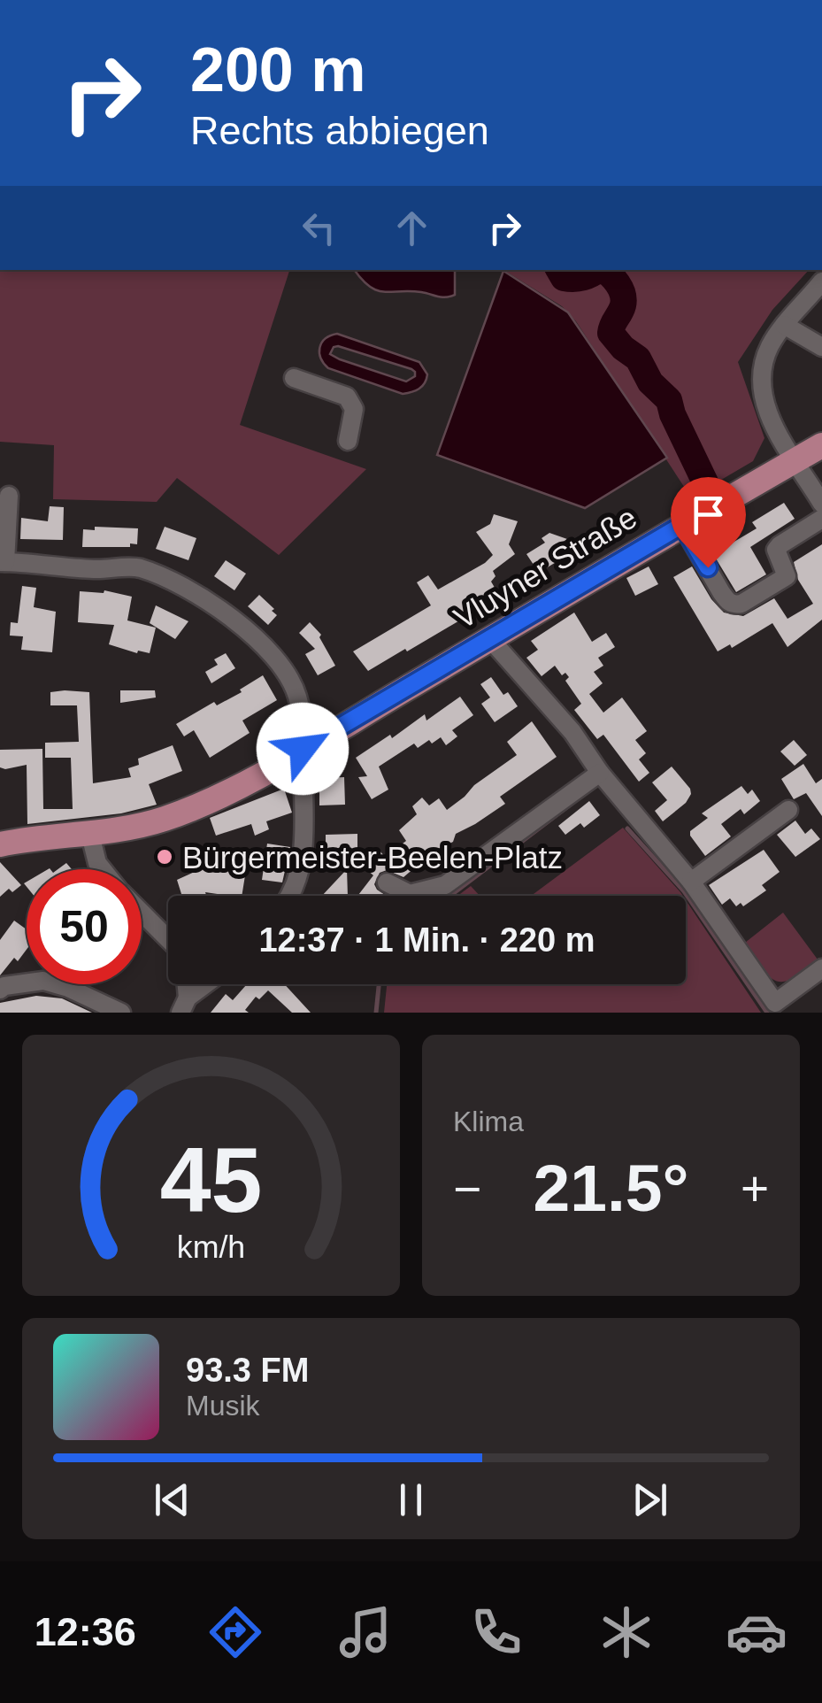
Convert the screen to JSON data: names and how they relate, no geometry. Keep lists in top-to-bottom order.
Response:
{
  "streets": {
    "main road": ["Vluyner Straße"]
  },
  "places": ["Bürgermeister-Beelen-Platz"],
  "page": {
    "turn": ["200 m", "Rechts abbiegen"],
    "limit": "50",
    "trip": "12:37 · 1 Min. · 220 m",
    "tile": "Klima",
    "heat": ["−", "21.5°", "+"],
    "song": ["93.3 FM", "Musik"],
    "tabs": "12:36",
    "gauge": ["45", "km/h"]
  }
}
